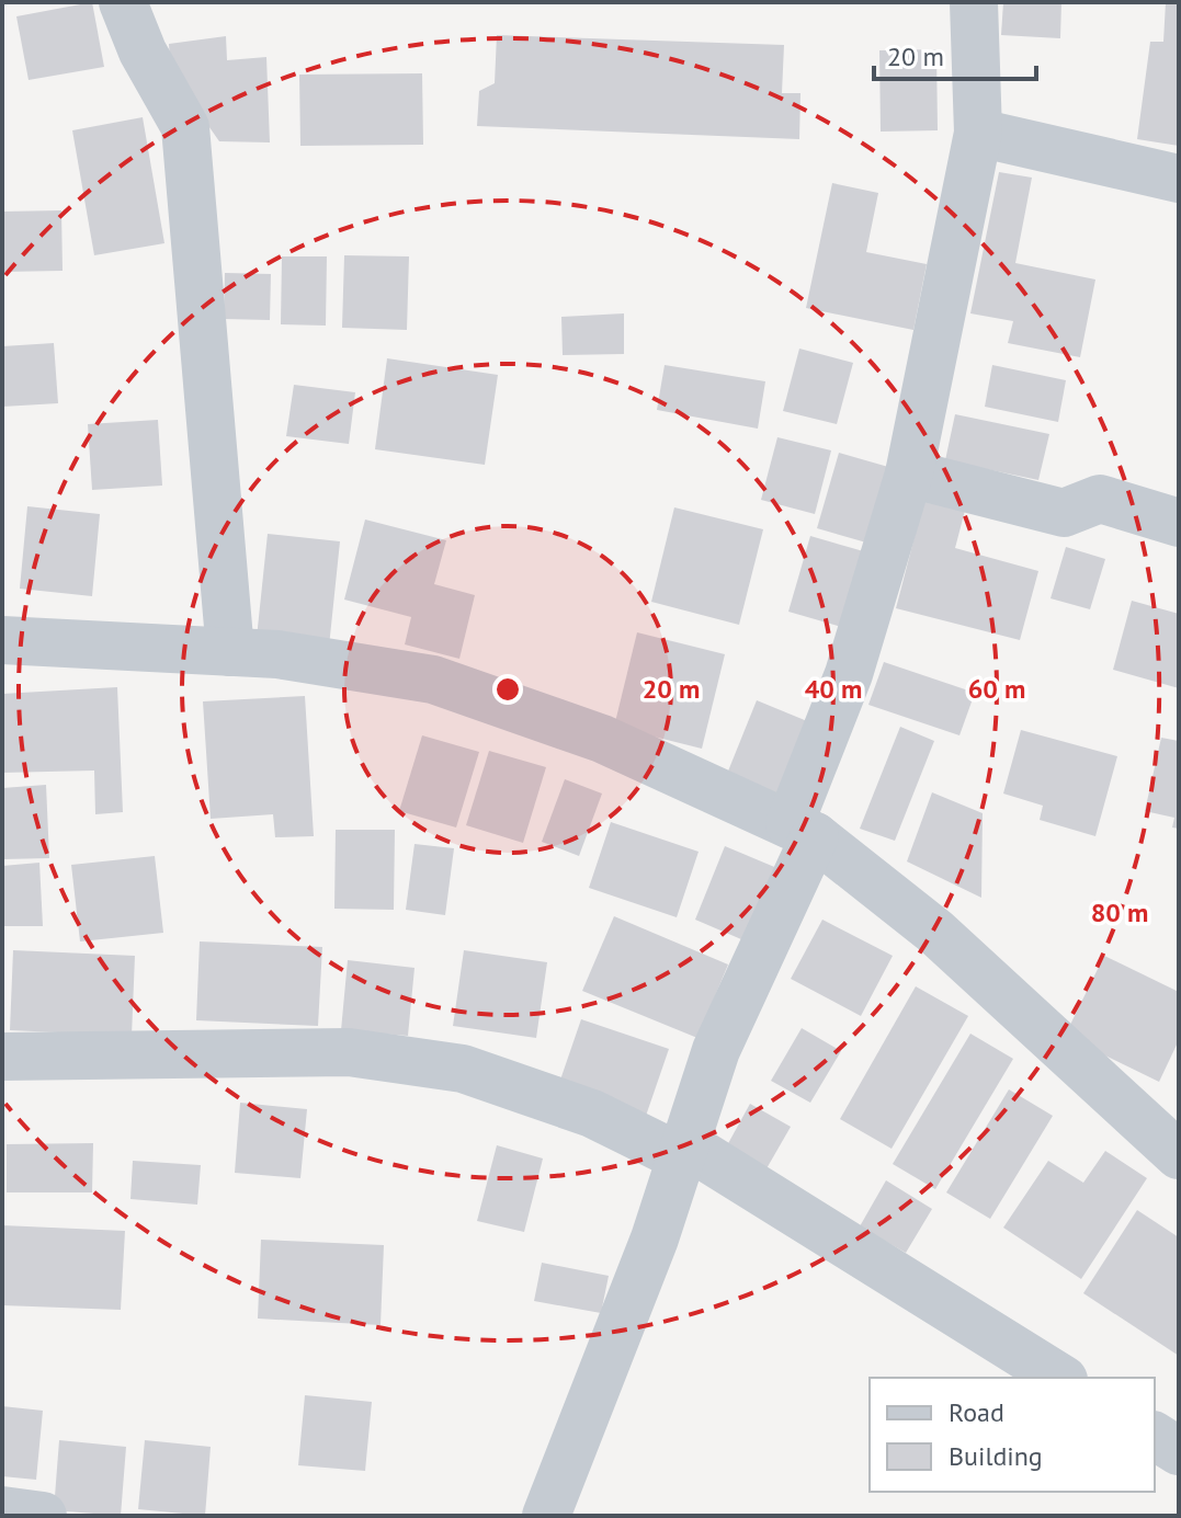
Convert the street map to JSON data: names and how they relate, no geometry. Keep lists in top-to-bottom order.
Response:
{
  "legend": ["Road", "Building"],
  "scale_bar": "20 m",
  "rings": [
    "20 m",
    "40 m",
    "60 m",
    "80 m"
  ]
}
